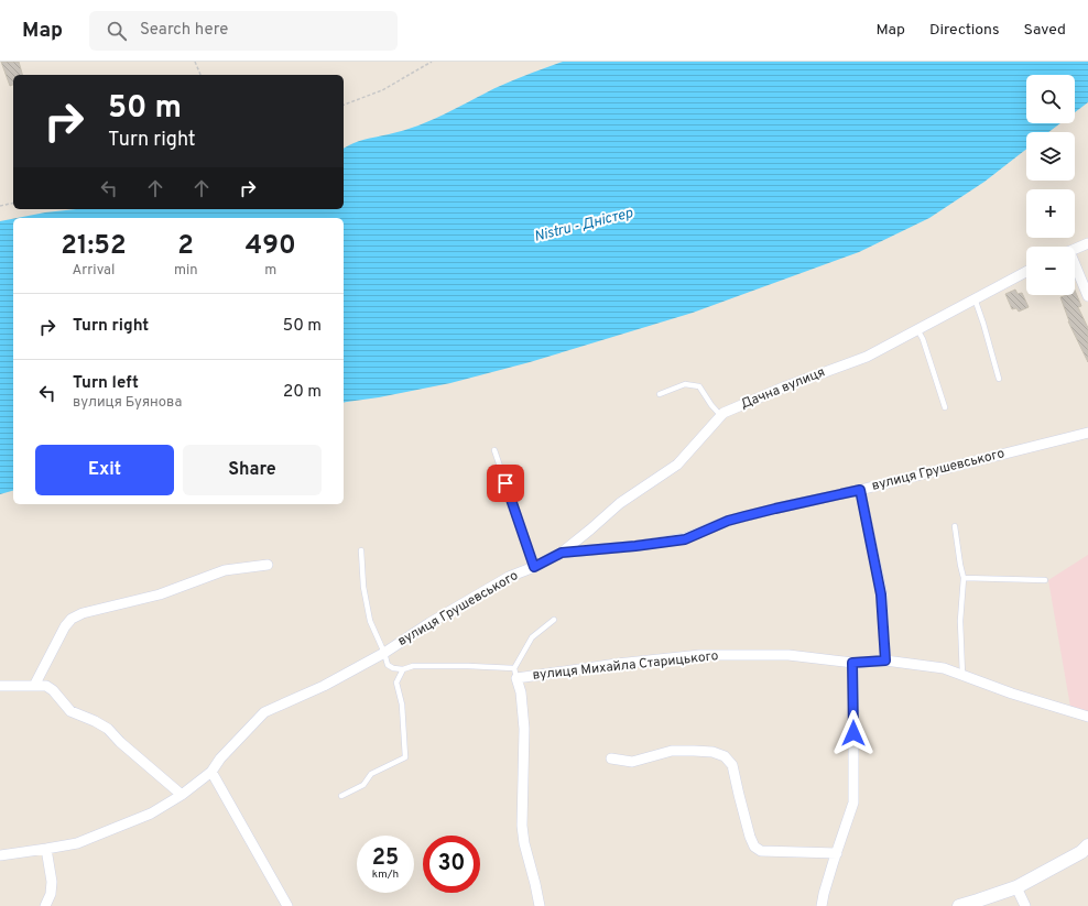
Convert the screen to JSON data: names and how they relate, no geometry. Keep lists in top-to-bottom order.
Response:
{
  "streets": {
    "street": ["Дачна вулиця", "вулиця Грушевського", "вулиця Михайла Старицького"]
  },
  "crossings": [
    ["Дачна вулиця", "вулиця Грушевського"],
    ["вулиця Грушевського", "вулиця Михайла Старицького"]
  ],
  "water": ["Nistru - Дністер"],
  "page": {
    "header": "Map",
    "search": "Search here",
    "nav": ["Map", "Directions", "Saved"],
    "map_buttons": ["+", "−"],
    "turn": ["50 m", "Turn right"],
    "eta": [
      "21:52",
      "Arrival",
      "2",
      "min",
      "490",
      "m"
    ],
    "list": [
      {
        "name": "Turn right",
        "value": "50 m"
      },
      {
        "name": "Turn left",
        "note": "вулиця Буянова",
        "value": "20 m"
      }
    ],
    "buttons": ["Exit", "Share"],
    "speed": "25 km/h",
    "limit": "30"
  }
}
